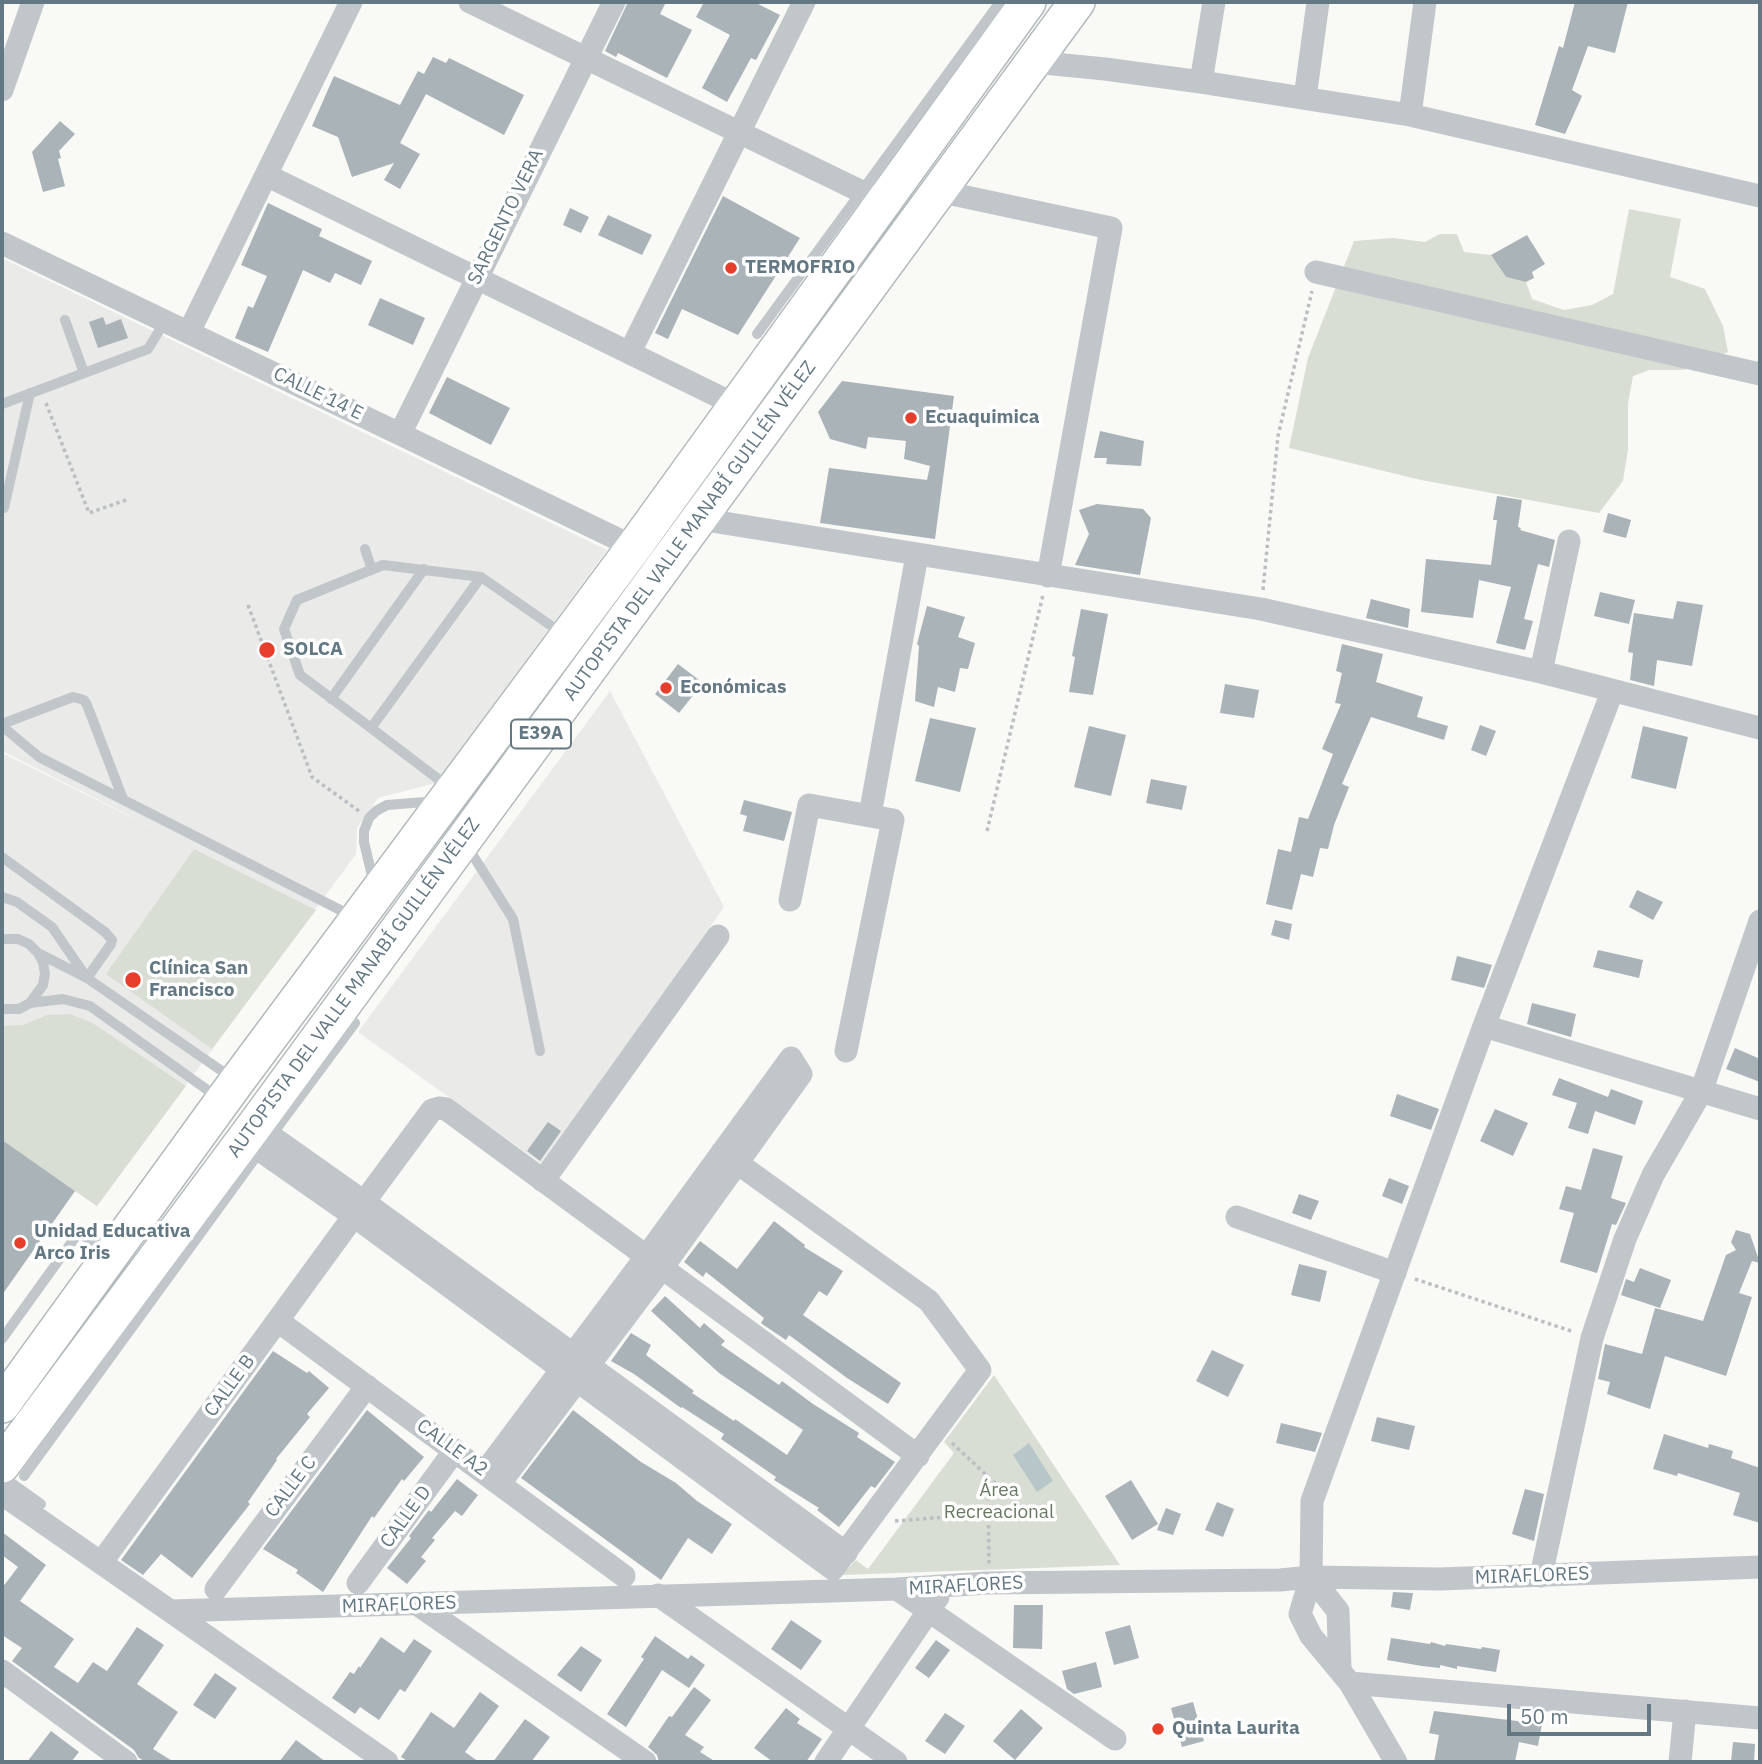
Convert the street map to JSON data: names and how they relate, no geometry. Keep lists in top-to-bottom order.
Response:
{
  "streets": {
    "main road": ["AUTOPISTA DEL VALLE MANABÍ GUILLÉN VÉLEZ", "E39A"],
    "street": [
      "SARGENTO VERA",
      "CALLE 14 E",
      "CALLE B",
      "CALLE A2",
      "CALLE C",
      "CALLE D",
      "MIRAFLORES"
    ]
  },
  "crossings": [
    ["SARGENTO VERA", "CALLE 14 E"],
    ["CALLE 14 E", "AUTOPISTA DEL VALLE MANABÍ GUILLÉN VÉLEZ"],
    ["CALLE B", "CALLE A2"],
    ["CALLE A2", "CALLE C"],
    ["CALLE A2", "CALLE D"]
  ],
  "parks": ["Área Recreacional"],
  "places": [
    "TERMOFRIO",
    "Ecuaquimica",
    "SOLCA",
    "Económicas",
    "Clínica San Francisco",
    "Unidad Educativa Arco Iris",
    "Quinta Laurita"
  ],
  "scale_bar": "50 m"
}
